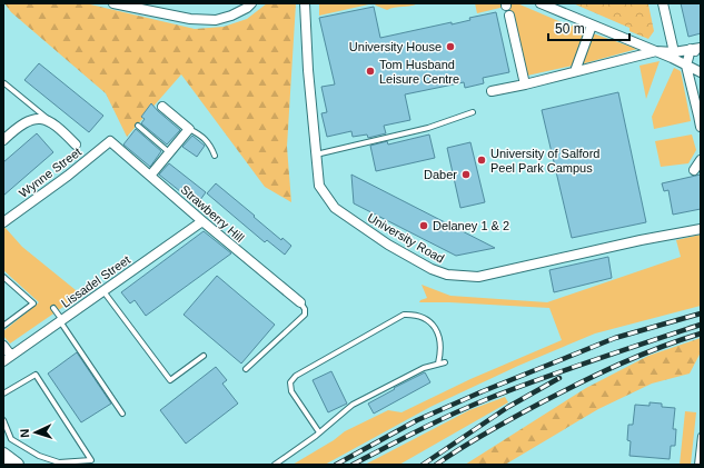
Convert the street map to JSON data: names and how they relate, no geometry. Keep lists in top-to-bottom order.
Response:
{
  "streets": {
    "street": [
      "Wynne Street",
      "Strawberry Hill",
      "University Road",
      "Lissadel Street"
    ]
  },
  "crossings": [
    ["Wynne Street", "Strawberry Hill"],
    ["Strawberry Hill", "Lissadel Street"]
  ],
  "places": [
    "University House",
    "Tom Husband Leisure Centre",
    "University of Salford Peel Park Campus",
    "Daber",
    "Delaney 1 & 2"
  ],
  "scale_bar": "50 m",
  "north": "left"
}
